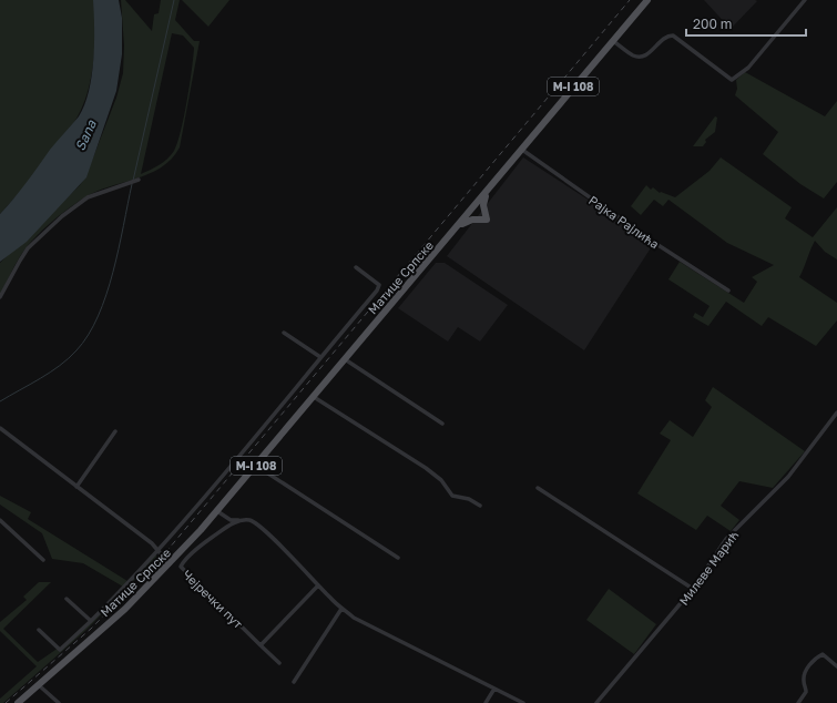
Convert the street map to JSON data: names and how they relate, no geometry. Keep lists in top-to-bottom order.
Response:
{
  "streets": {
    "main road": ["M-I 108", "Матице Српске"],
    "street": ["Рајка Рајлића", "Милеве Мaрић", "Чејречки пут"]
  },
  "crossings": [
    ["M-I 108", "Рајка Рајлића"],
    ["M-I 108", "Матице Српске"]
  ],
  "water": ["Sana"],
  "scale_bar": "200 m"
}
